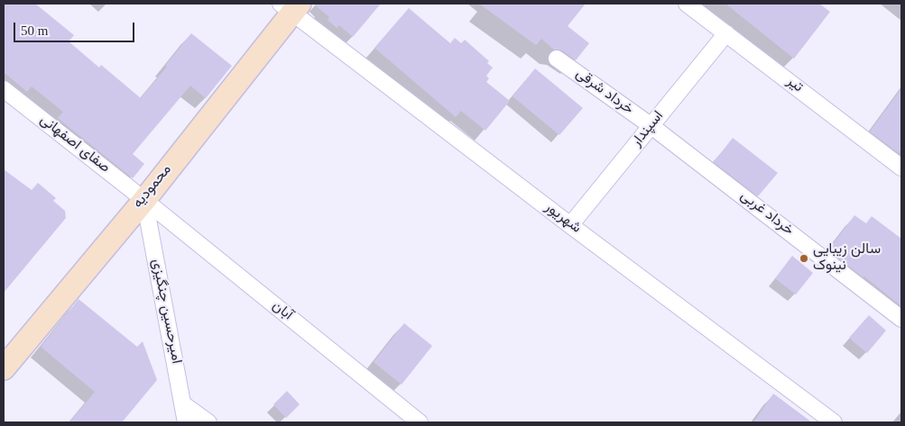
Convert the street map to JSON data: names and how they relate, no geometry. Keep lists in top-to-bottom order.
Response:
{
  "streets": {
    "street": [
      "تیر",
      "خرداد شرقی",
      "اسپندار",
      "صفای اصفهانی",
      "محمودیه",
      "خرداد غربی",
      "شهریور",
      "امیرحسین چنگیزی",
      "آبان"
    ]
  },
  "crossings": [
    ["تیر", "اسپندار"],
    ["خرداد شرقی", "اسپندار"],
    ["خرداد شرقی", "خرداد غربی"],
    ["اسپندار", "خرداد غربی"],
    ["اسپندار", "شهریور"],
    ["صفای اصفهانی", "محمودیه"],
    ["صفای اصفهانی", "امیرحسین چنگیزی"],
    ["صفای اصفهانی", "آبان"],
    ["محمودیه", "شهریور"],
    ["محمودیه", "امیرحسین چنگیزی"],
    ["محمودیه", "آبان"],
    ["امیرحسین چنگیزی", "آبان"]
  ],
  "places": ["سالن زیبایی نینوک"],
  "scale_bar": "50 m"
}
